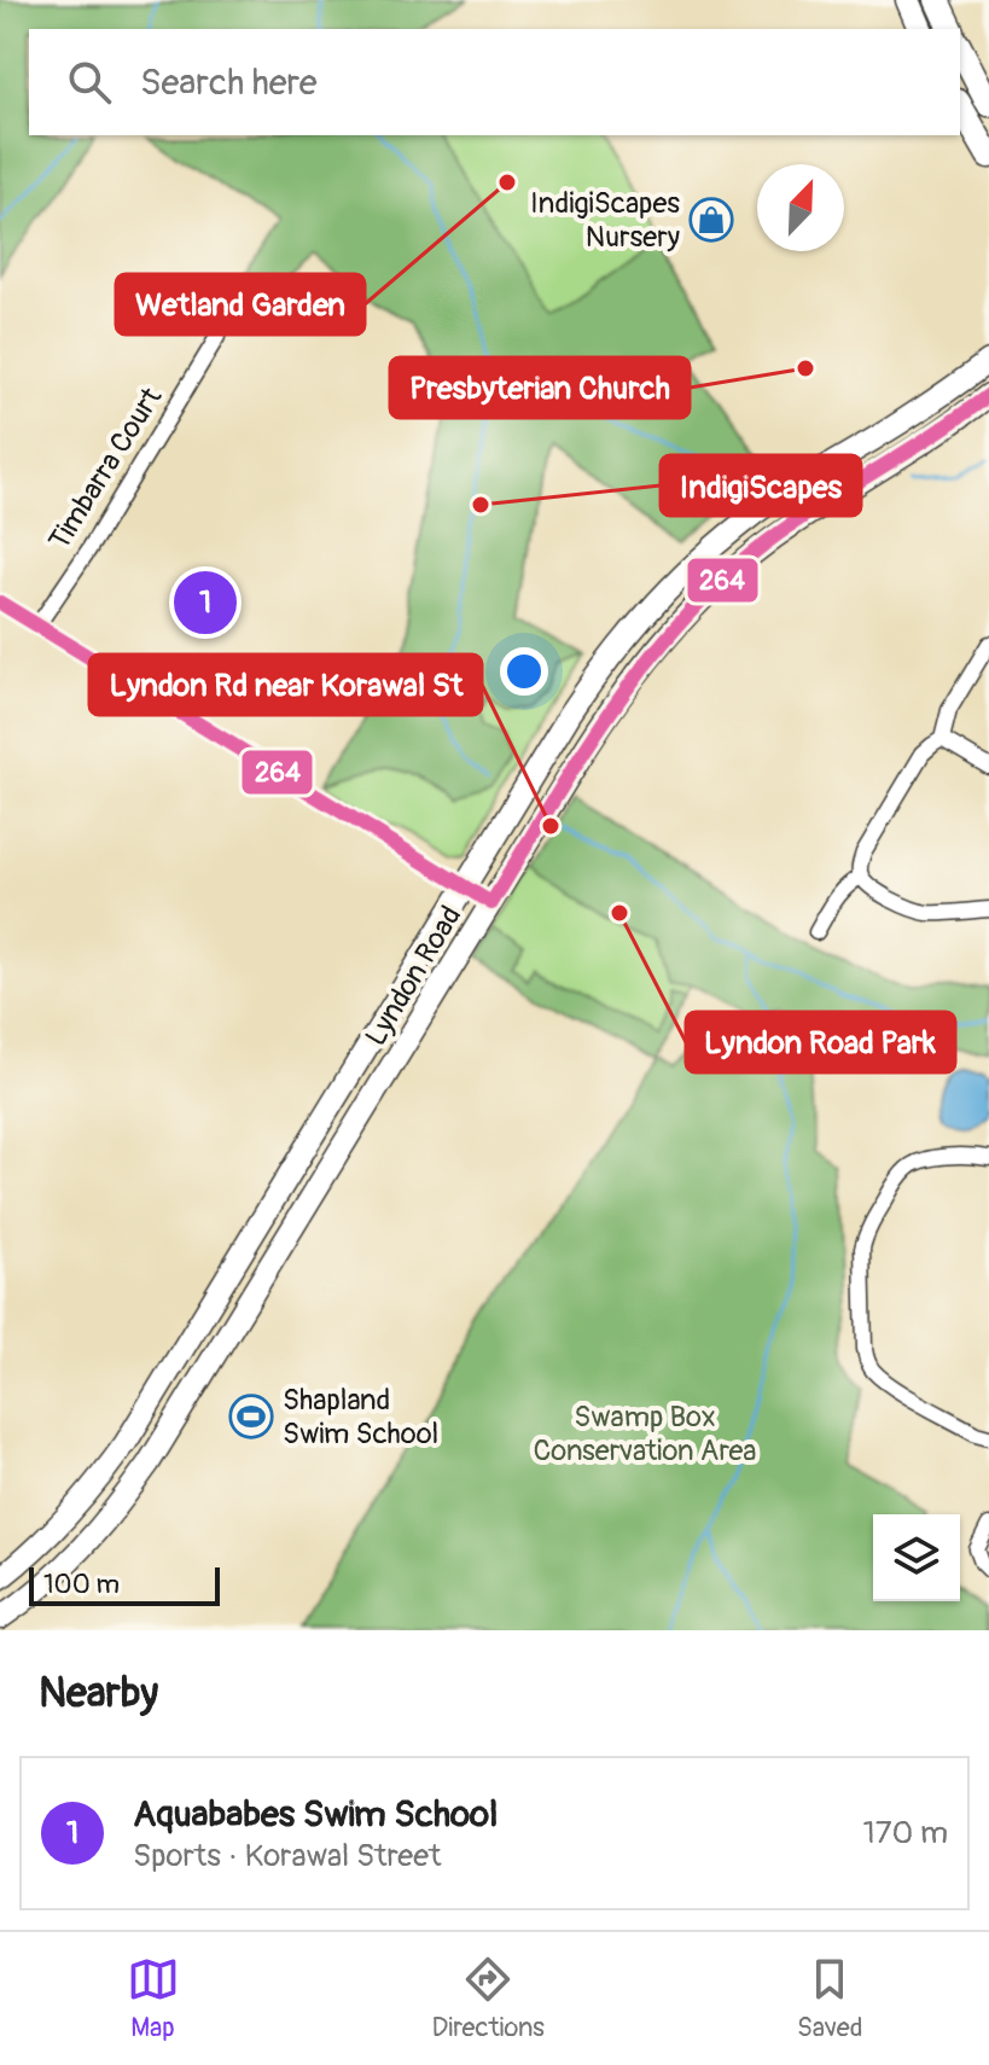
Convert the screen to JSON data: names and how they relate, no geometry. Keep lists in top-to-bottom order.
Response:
{
  "streets": {
    "main road": ["Lyndon Road"],
    "street": ["Timbarra Court"]
  },
  "parks": ["Swamp Box Conservation Area"],
  "places": {
    "other": [
      "Wetland Garden",
      "Presbyterian Church",
      "IndigiScapes",
      "Lyndon Rd near Korawal St",
      "Lyndon Road Park"
    ],
    "shop": ["IndigiScapes Nursery"],
    "sports": ["Shapland Swim School"]
  },
  "lines": ["transit line 264"],
  "scale_bar": "100 m",
  "north": "top right",
  "page": {
    "search": "Search here",
    "pins": "1",
    "scale": "100 m",
    "heading": "Nearby",
    "list": [
      {
        "mark": "1",
        "name": "Aquababes Swim School",
        "note": "Sports · Korawal Street",
        "value": "170 m"
      }
    ],
    "nav": ["Map", "Directions", "Saved"]
  }
}
